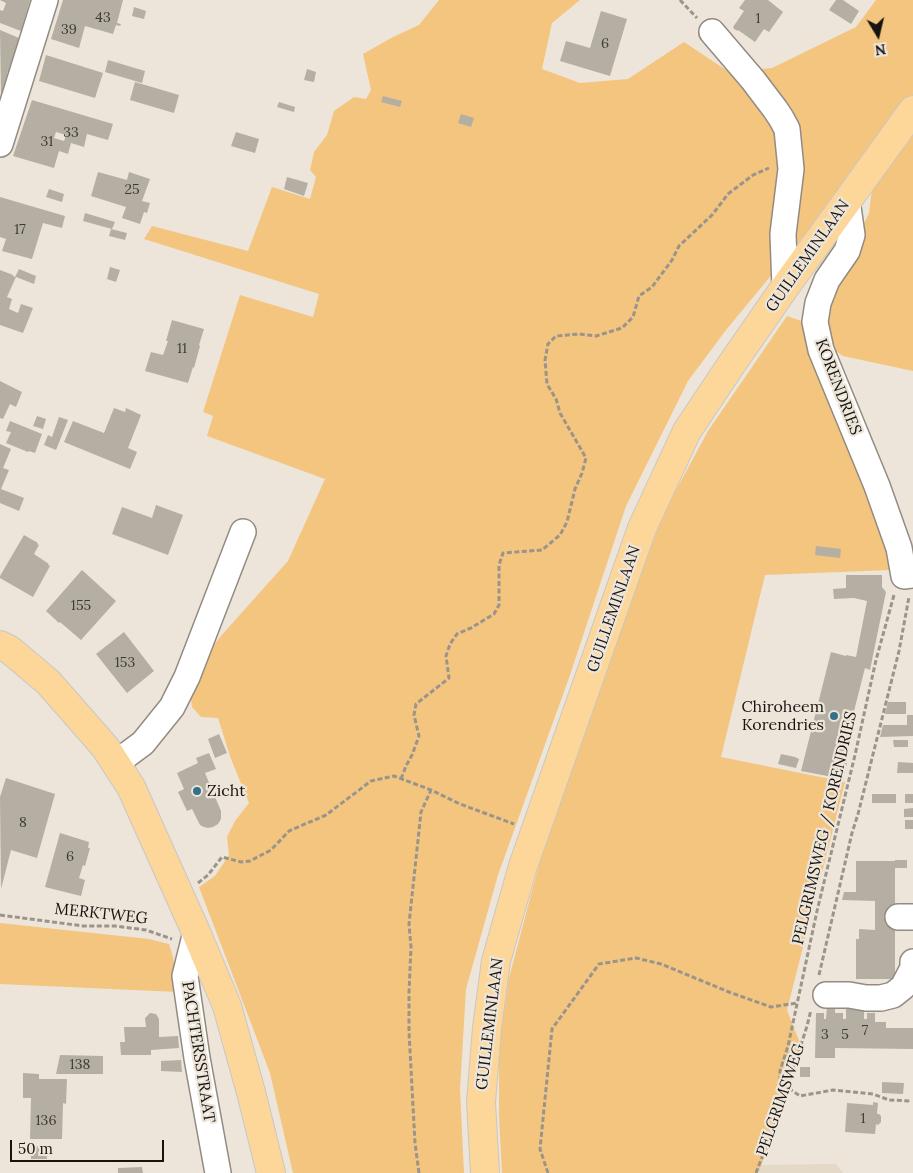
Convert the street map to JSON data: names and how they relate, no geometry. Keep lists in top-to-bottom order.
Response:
{
  "streets": {
    "main road": ["GUILLEMINLAAN"],
    "street": ["KORENDRIES", "PACHTERSSTRAAT"],
    "path": ["PELGRIMSWEG / KORENDRIES", "MERKTWEG", "PELGRIMSWEG"]
  },
  "crossings": [
    ["GUILLEMINLAAN", "KORENDRIES"],
    ["KORENDRIES", "PELGRIMSWEG / KORENDRIES"],
    ["KORENDRIES", "PELGRIMSWEG"],
    ["PELGRIMSWEG / KORENDRIES", "PELGRIMSWEG"],
    ["MERKTWEG", "PACHTERSSTRAAT"]
  ],
  "places": ["Chiroheem Korendries", "Zicht"],
  "house_numbers": [
    "43",
    "1",
    "39",
    "6",
    "33",
    "31",
    "25",
    "17",
    "11",
    "155",
    "153",
    "8",
    "6",
    "7",
    "3",
    "5",
    "138",
    "1",
    "136"
  ],
  "scale_bar": "50 m",
  "north": "bottom"
}
